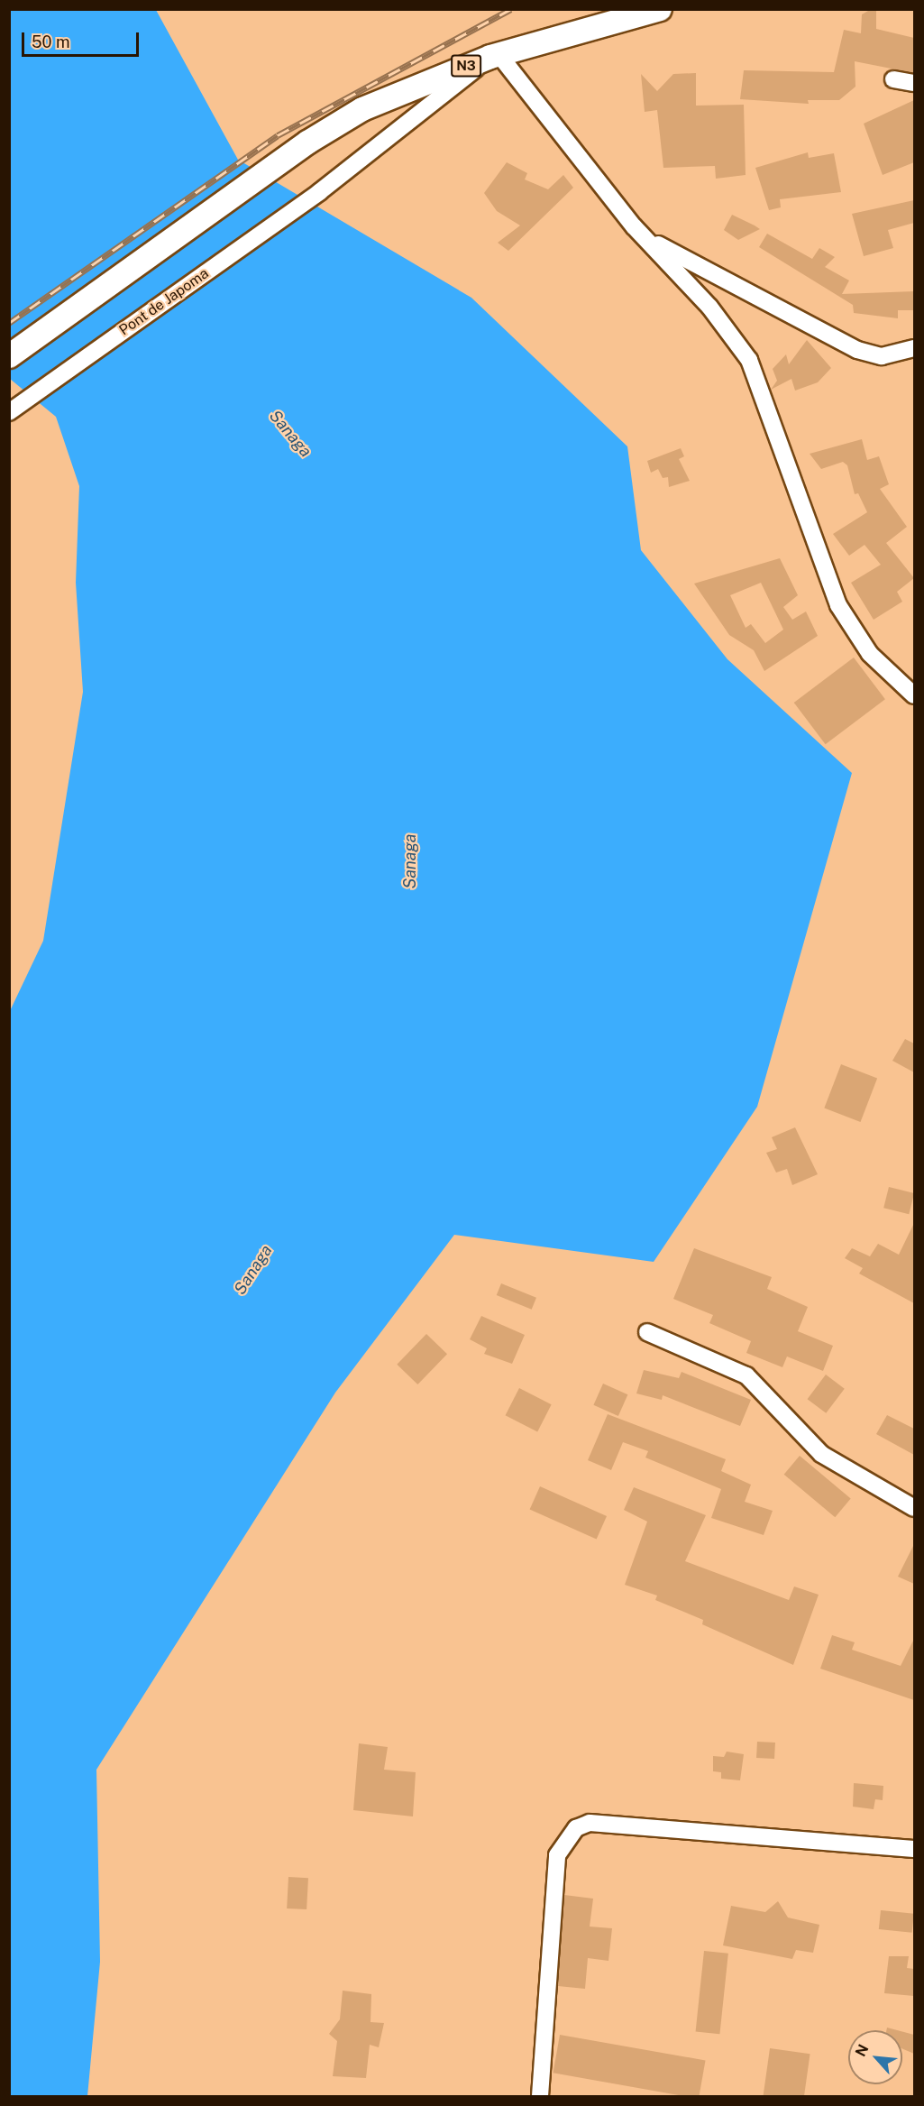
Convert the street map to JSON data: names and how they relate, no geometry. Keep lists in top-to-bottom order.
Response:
{
  "streets": {
    "highway": ["N3"],
    "street": ["Pont de Japoma"]
  },
  "crossings": [
    ["N3", "Pont de Japoma"]
  ],
  "water": ["Sanaga"],
  "scale_bar": "50 m",
  "north": "top left"
}
